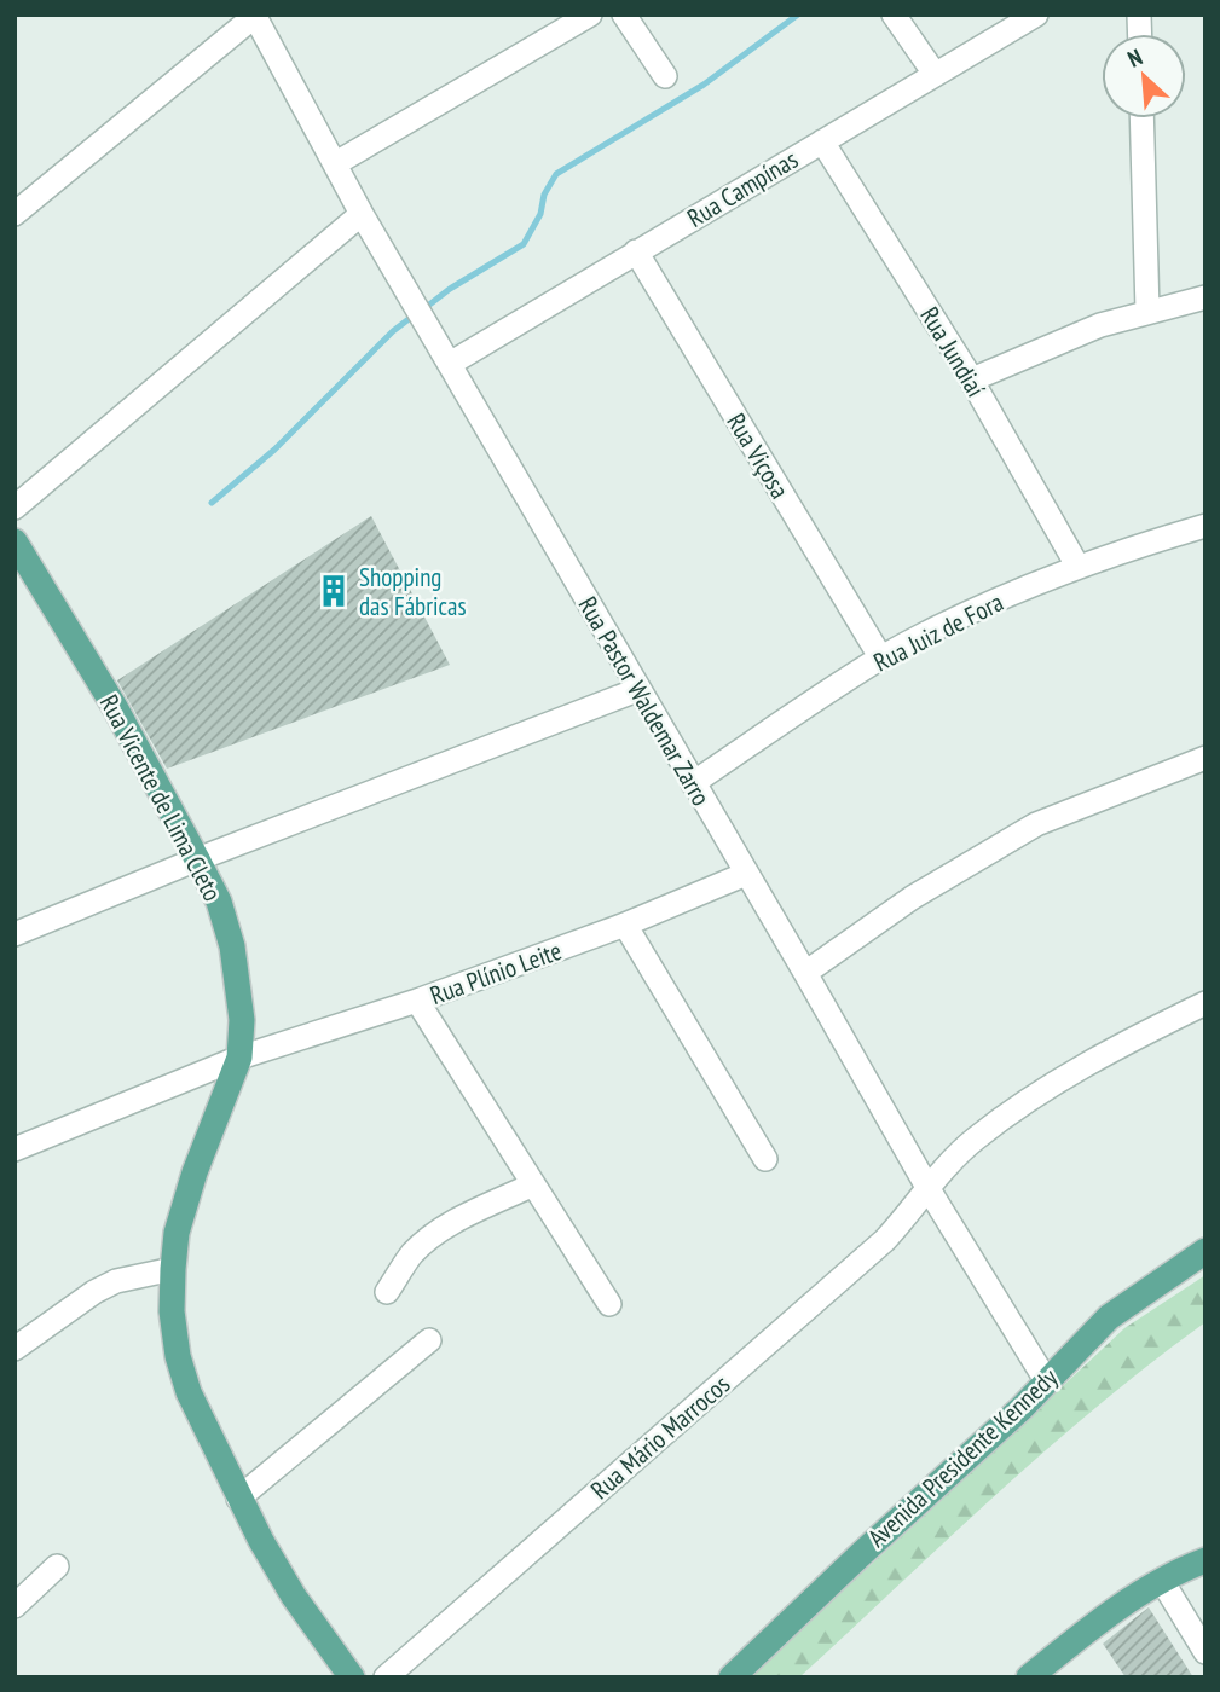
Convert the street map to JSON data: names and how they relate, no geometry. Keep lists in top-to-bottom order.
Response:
{
  "streets": {
    "main road": ["Rua Vicente de Lima Cleto", "Avenida Presidente Kennedy"],
    "street": [
      "Rua Campínas",
      "Rua Jundiaí",
      "Rua Viçosa",
      "Rua Juiz de Fora",
      "Rua Pastor Waldemar Zarro",
      "Rua Plínio Leite",
      "Rua Mário Marrocos"
    ]
  },
  "crossings": [
    ["Rua Campínas", "Rua Jundiaí"],
    ["Rua Campínas", "Rua Viçosa"],
    ["Rua Campínas", "Rua Pastor Waldemar Zarro"],
    ["Rua Jundiaí", "Rua Juiz de Fora"],
    ["Rua Viçosa", "Rua Juiz de Fora"],
    ["Rua Juiz de Fora", "Rua Pastor Waldemar Zarro"],
    ["Rua Pastor Waldemar Zarro", "Rua Plínio Leite"],
    ["Rua Pastor Waldemar Zarro", "Rua Mário Marrocos"],
    ["Rua Pastor Waldemar Zarro", "Avenida Presidente Kennedy"],
    ["Rua Vicente de Lima Cleto", "Rua Plínio Leite"]
  ],
  "places": {
    "building": ["Shopping das Fábricas"]
  },
  "north": "top left"
}
